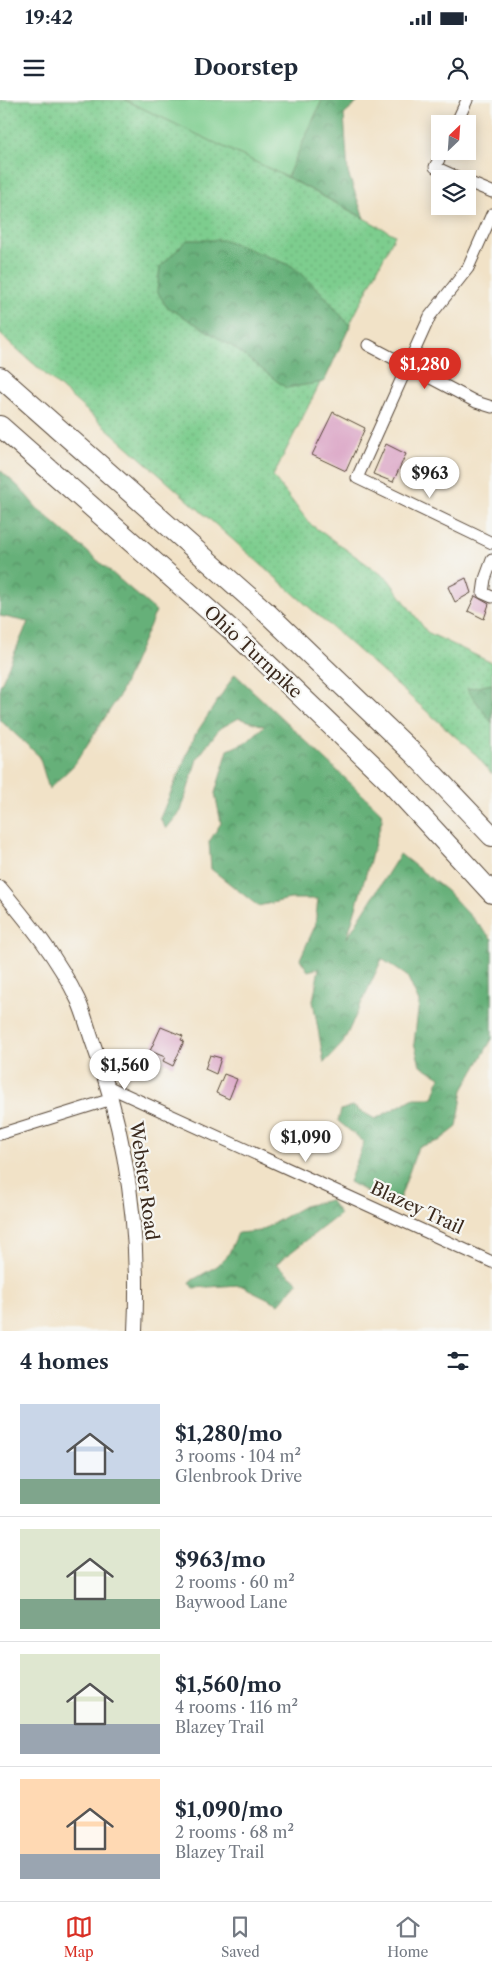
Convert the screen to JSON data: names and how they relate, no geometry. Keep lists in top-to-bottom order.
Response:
{
  "streets": {
    "highway": ["Ohio Turnpike"],
    "street": ["Webster Road", "Blazey Trail"]
  },
  "crossings": [
    ["Webster Road", "Blazey Trail"]
  ],
  "north": "top right",
  "page": {
    "status": "19:42",
    "header": "Doorstep",
    "price": [
      "$1,280",
      "$963",
      "$1,560",
      "$1,090"
    ],
    "heading": "4 homes",
    "list": [
      {
        "name": "$1,280/mo",
        "note": "3 rooms · 104 m² · Glenbrook Drive"
      },
      {
        "name": "$963/mo",
        "note": "2 rooms · 60 m² · Baywood Lane"
      },
      {
        "name": "$1,560/mo",
        "note": "4 rooms · 116 m² · Blazey Trail"
      },
      {
        "name": "$1,090/mo",
        "note": "2 rooms · 68 m² · Blazey Trail"
      }
    ],
    "tabs": ["Map", "Saved", "Home"]
  }
}
